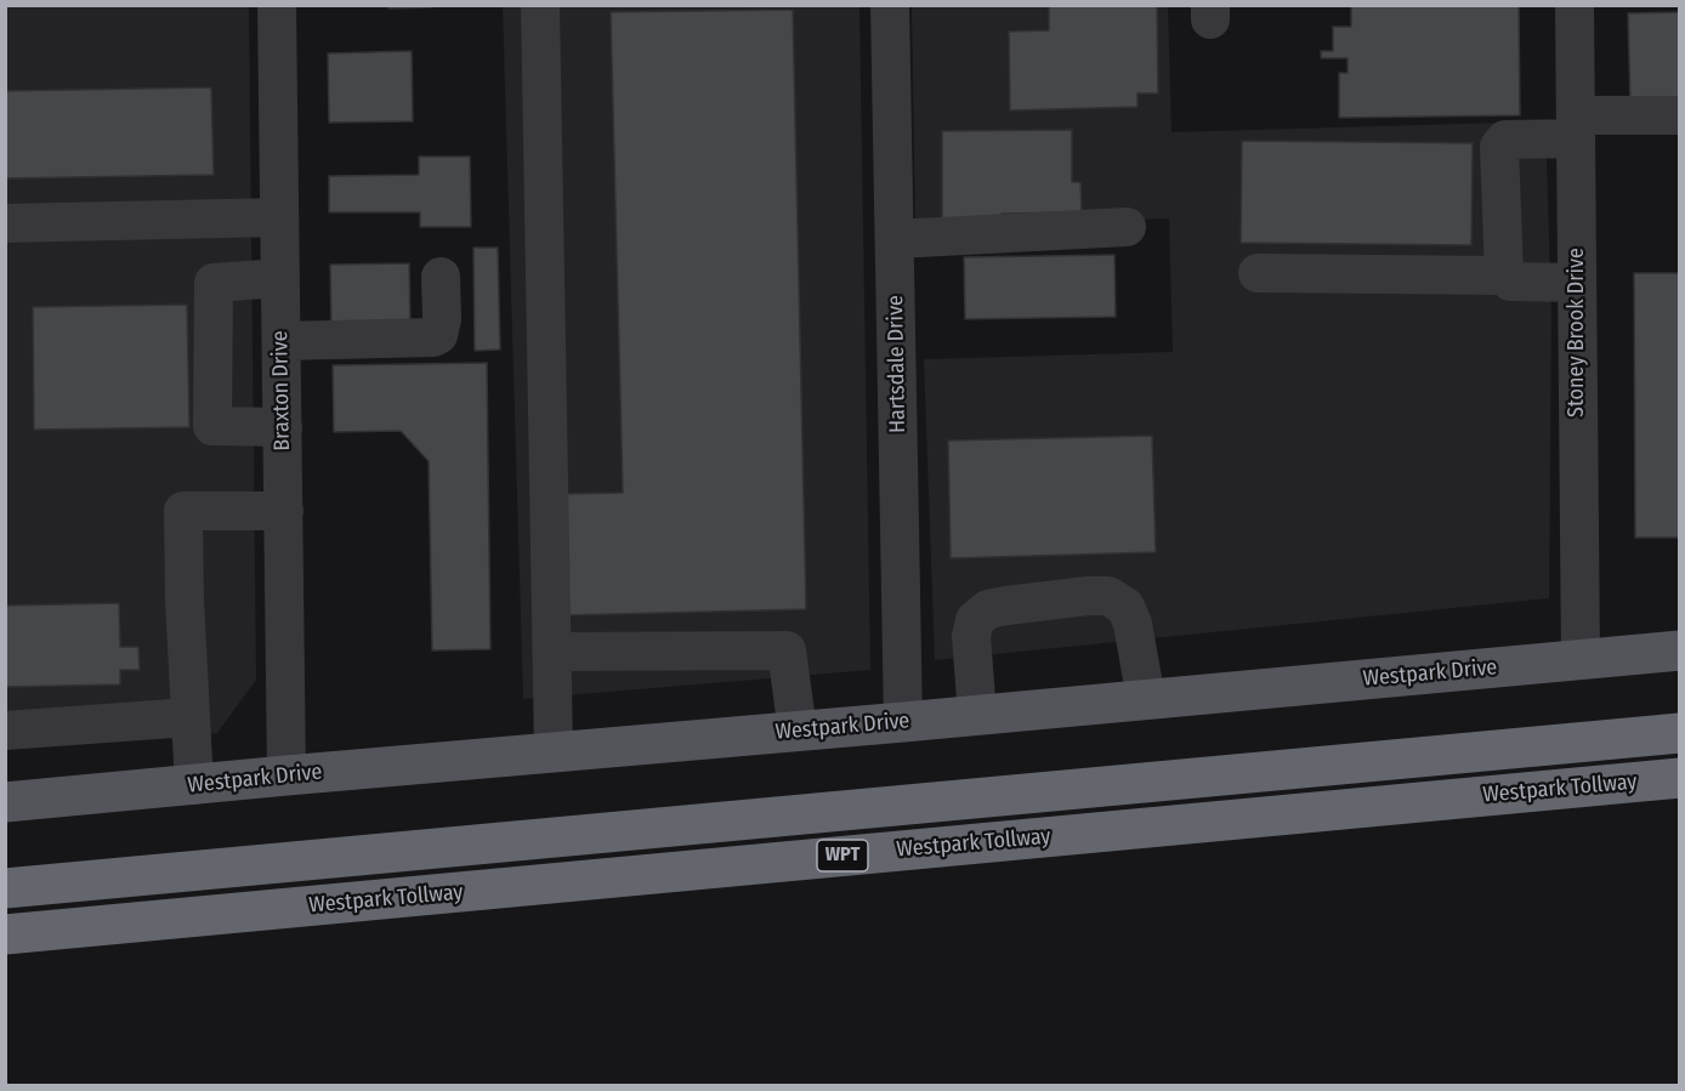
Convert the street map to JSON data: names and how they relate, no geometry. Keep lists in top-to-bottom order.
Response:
{
  "streets": {
    "highway": ["Westpark Tollway", "WPT"],
    "main road": ["Westpark Drive"],
    "street": ["Stoney Brook Drive", "Hartsdale Drive", "Braxton Drive"]
  },
  "crossings": [
    ["Stoney Brook Drive", "Westpark Drive"],
    ["Hartsdale Drive", "Westpark Drive"],
    ["Braxton Drive", "Westpark Drive"]
  ]
}
